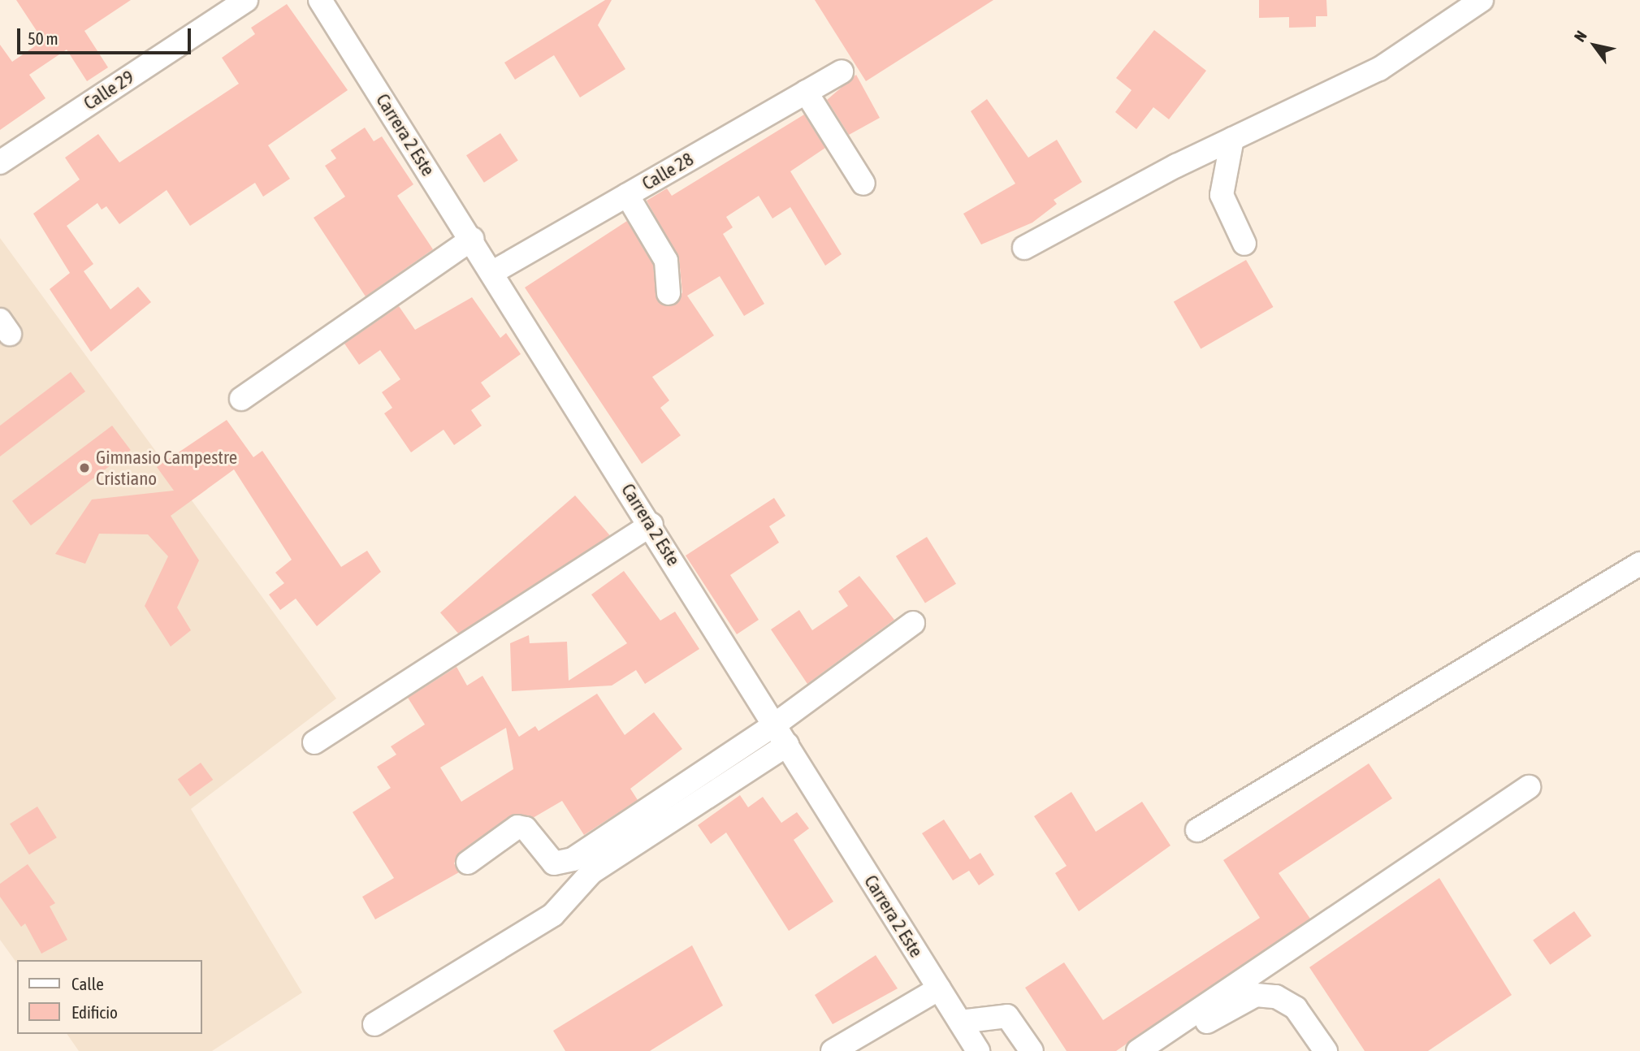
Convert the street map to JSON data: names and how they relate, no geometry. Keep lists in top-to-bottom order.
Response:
{
  "streets": {
    "street": ["Calle 29", "Carrera 2 Este", "Calle 28"]
  },
  "crossings": [
    ["Carrera 2 Este", "Calle 28"]
  ],
  "places": ["Gimnasio Campestre Cristiano"],
  "legend": ["Calle", "Edificio"],
  "scale_bar": "50 m",
  "north": "top left"
}
